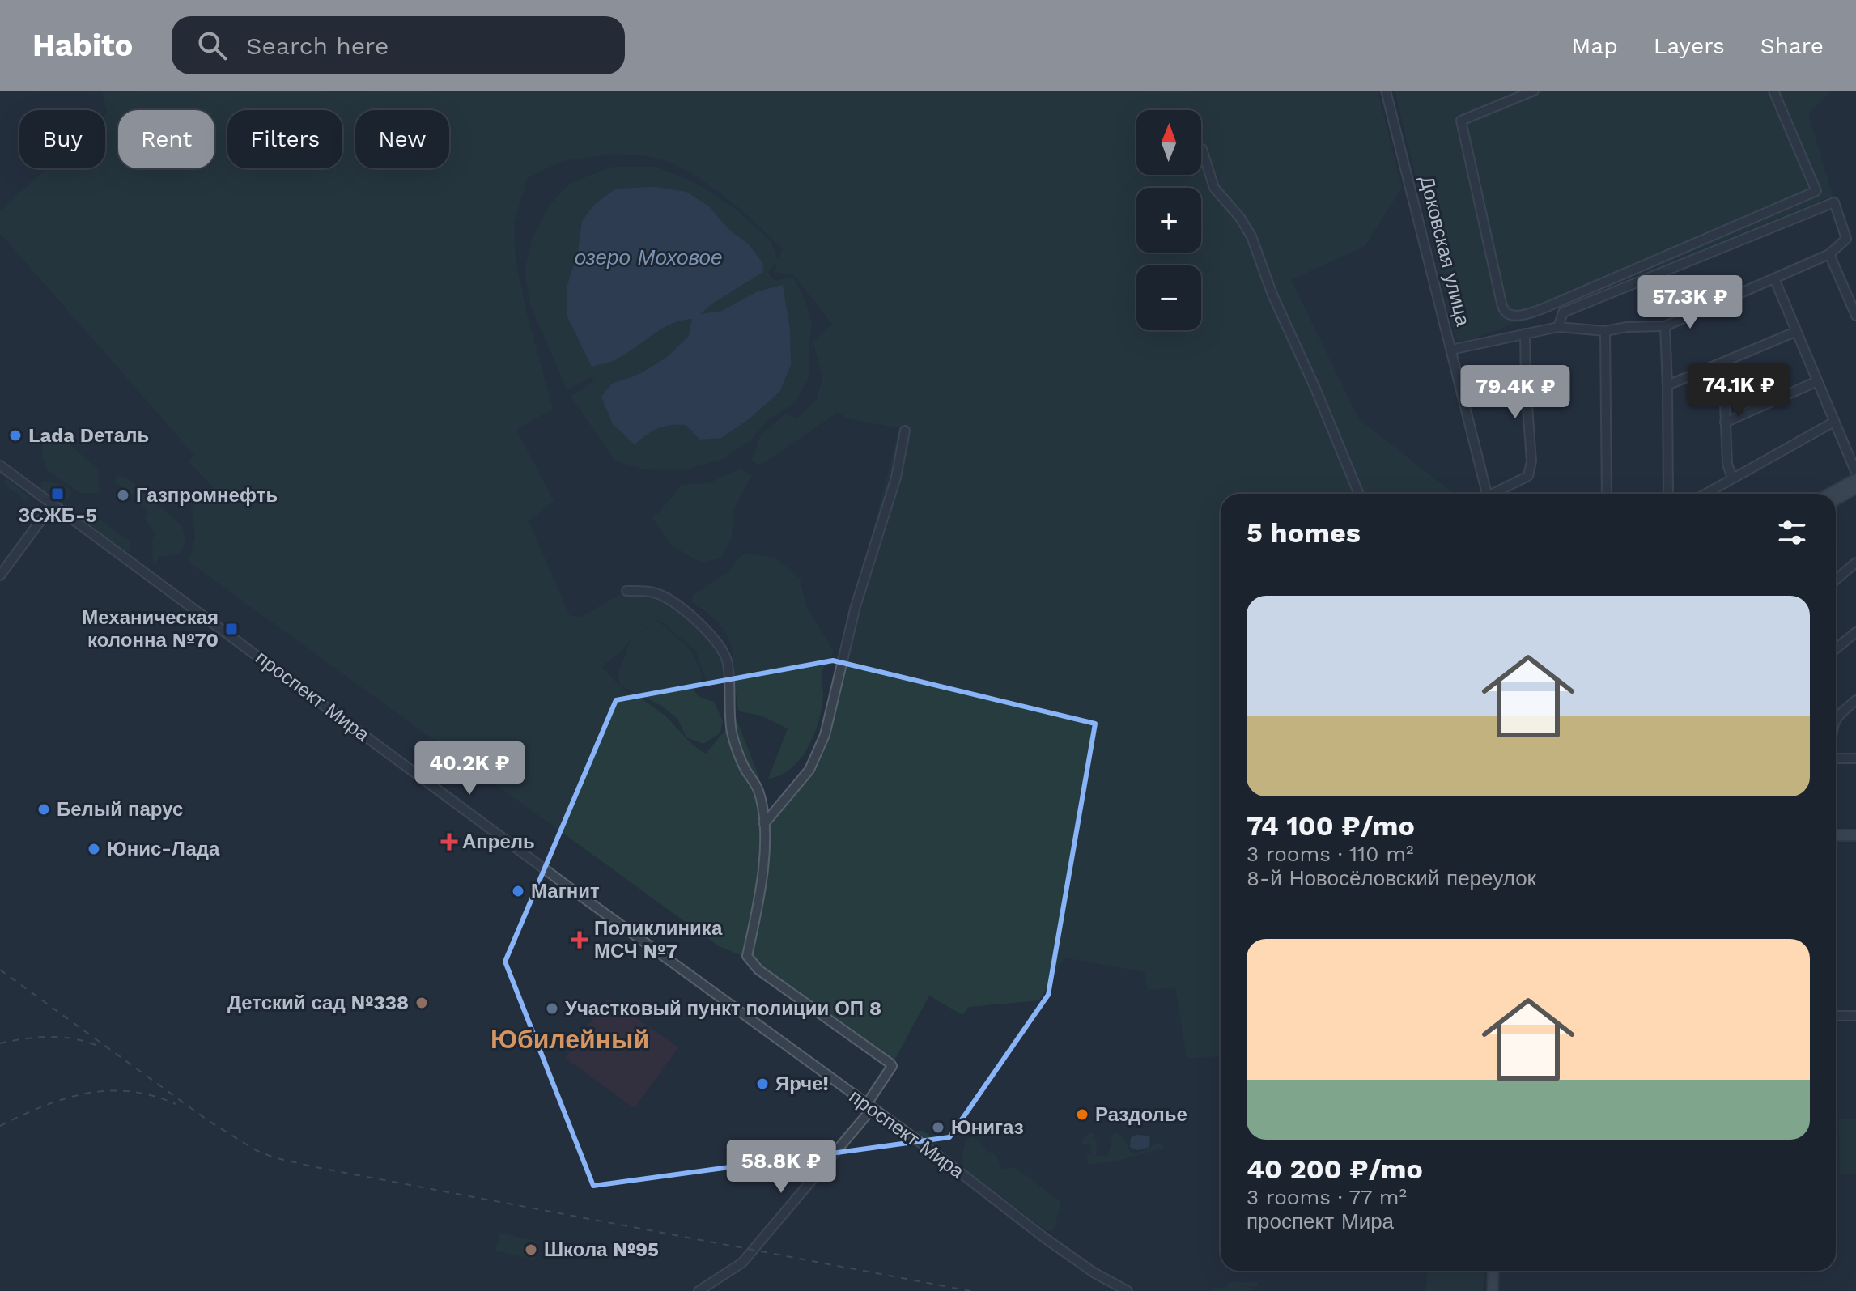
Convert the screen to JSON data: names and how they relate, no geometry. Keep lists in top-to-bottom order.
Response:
{
  "streets": {
    "street": ["Доковская улица", "проспект Мира"]
  },
  "districts": ["Юбилейный"],
  "water": ["озеро Моховое"],
  "places": {
    "other": [
      "Lada Dеталь",
      "Газпромнефть",
      "Белый парус",
      "Юнис-Лада",
      "Магнит",
      "Детский сад №338",
      "Участковый пункт полиции ОП 8",
      "Ярче!",
      "Раздолье",
      "Юнигаз",
      "Школа №95"
    ],
    "transit": ["ЗСЖБ-5", "Механическая колонна №70"],
    "health": ["Апрель", "Поликлиника МСЧ №7"]
  },
  "north": "top",
  "page": {
    "header": "Habito",
    "search": "Search here",
    "nav": ["Map", "Layers", "Share"],
    "map_buttons": ["+", "−"],
    "chip": [
      "Buy",
      "Rent",
      "Filters",
      "New"
    ],
    "price": [
      "57.3K ₽",
      "74.1K ₽",
      "79.4K ₽",
      "40.2K ₽",
      "58.8K ₽"
    ],
    "heading": "5 homes",
    "list": [
      {
        "name": "74 100 ₽/mo",
        "note": "3 rooms · 110 m² · 8-й Новосёловский переулок"
      },
      {
        "name": "40 200 ₽/mo",
        "note": "3 rooms · 77 m² · проспект Мира"
      }
    ]
  }
}
